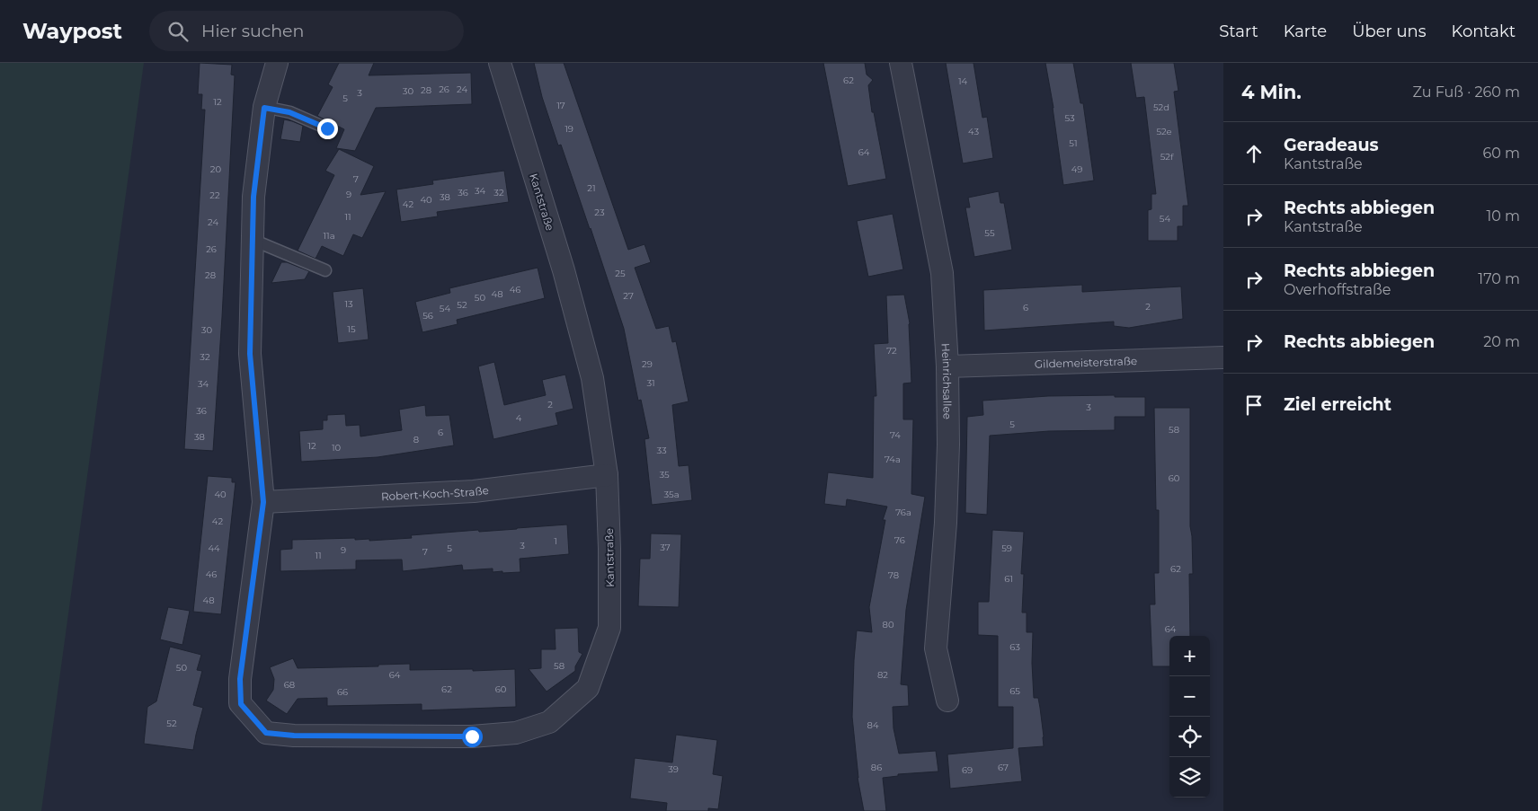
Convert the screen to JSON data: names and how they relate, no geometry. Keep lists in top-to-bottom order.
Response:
{
  "streets": {
    "street": [
      "Kantstraße",
      "Gildemeisterstraße",
      "Heinrichsallee",
      "Robert-Koch-Straße"
    ]
  },
  "crossings": [
    ["Kantstraße", "Robert-Koch-Straße"],
    ["Gildemeisterstraße", "Heinrichsallee"]
  ],
  "house_numbers": [
    "62",
    "14",
    "26",
    "24",
    "28",
    "30",
    "3",
    "5",
    "12",
    "17",
    "52d",
    "53",
    "19",
    "43",
    "52e",
    "51",
    "64",
    "52f",
    "20",
    "49",
    "7",
    "21",
    "34",
    "36",
    "32",
    "9",
    "22",
    "38",
    "40",
    "42",
    "23",
    "11",
    "54",
    "24",
    "55",
    "11a",
    "26",
    "25",
    "28",
    "46",
    "48",
    "27",
    "50",
    "13",
    "52",
    "2",
    "6",
    "54",
    "56",
    "15",
    "30",
    "72",
    "32",
    "29",
    "31",
    "34",
    "2",
    "3",
    "36",
    "4",
    "5",
    "58",
    "6",
    "74",
    "38",
    "8",
    "12",
    "10",
    "33",
    "74a",
    "35",
    "60",
    "40",
    "35a",
    "76a",
    "42",
    "76",
    "1",
    "3",
    "37",
    "44",
    "5",
    "59",
    "9",
    "7",
    "11",
    "62",
    "46",
    "78",
    "61",
    "48",
    "80",
    "64",
    "63",
    "58",
    "50",
    "64",
    "82",
    "68",
    "62",
    "60",
    "65",
    "66",
    "52",
    "84",
    "86",
    "67",
    "39",
    "69"
  ],
  "page": {
    "header": "Waypost",
    "search": "Hier suchen",
    "nav": [
      "Start",
      "Karte",
      "Über uns",
      "Kontakt"
    ],
    "heading": ["4 Min.", "Zu Fuß · 260 m"],
    "list": [
      ["Geradeaus", "Kantstraße", "60 m"],
      ["Rechts abbiegen", "Kantstraße", "10 m"],
      ["Rechts abbiegen", "Overhoffstraße", "170 m"],
      ["Rechts abbiegen", "20 m"],
      "Ziel erreicht"
    ],
    "map_buttons": ["+", "−"]
  }
}
